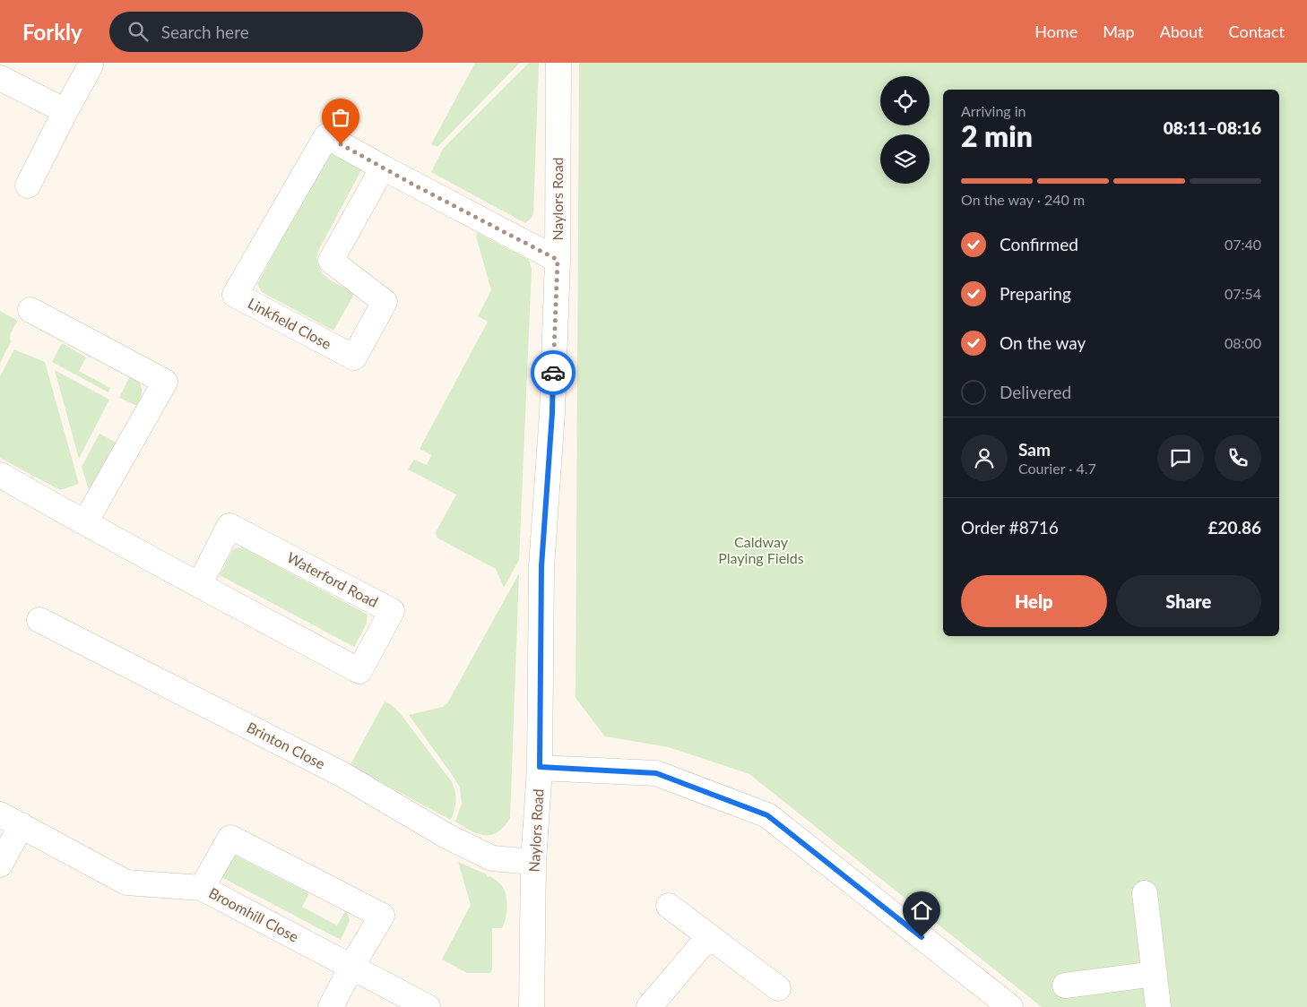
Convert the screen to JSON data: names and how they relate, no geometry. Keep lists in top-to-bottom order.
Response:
{
  "streets": {
    "street": [
      "Naylors Road",
      "Linkfield Close",
      "Waterford Road",
      "Brinton Close",
      "Broomhill Close"
    ]
  },
  "crossings": [
    ["Naylors Road", "Linkfield Close"],
    ["Naylors Road", "Brinton Close"]
  ],
  "parks": ["Caldway Playing Fields"],
  "page": {
    "header": "Forkly",
    "search": "Search here",
    "nav": [
      "Home",
      "Map",
      "About",
      "Contact"
    ],
    "heading": ["2 min", "Arriving in", "08:11–08:16"],
    "panel": [
      "Sam",
      "Courier · 4.7",
      "Order #8716",
      "£20.86"
    ],
    "bar": "On the way · 240 m",
    "list": [
      ["Confirmed", "07:40"],
      ["Preparing", "07:54"],
      ["On the way", "08:00"],
      "Delivered"
    ],
    "buttons": ["Help", "Share"]
  }
}
